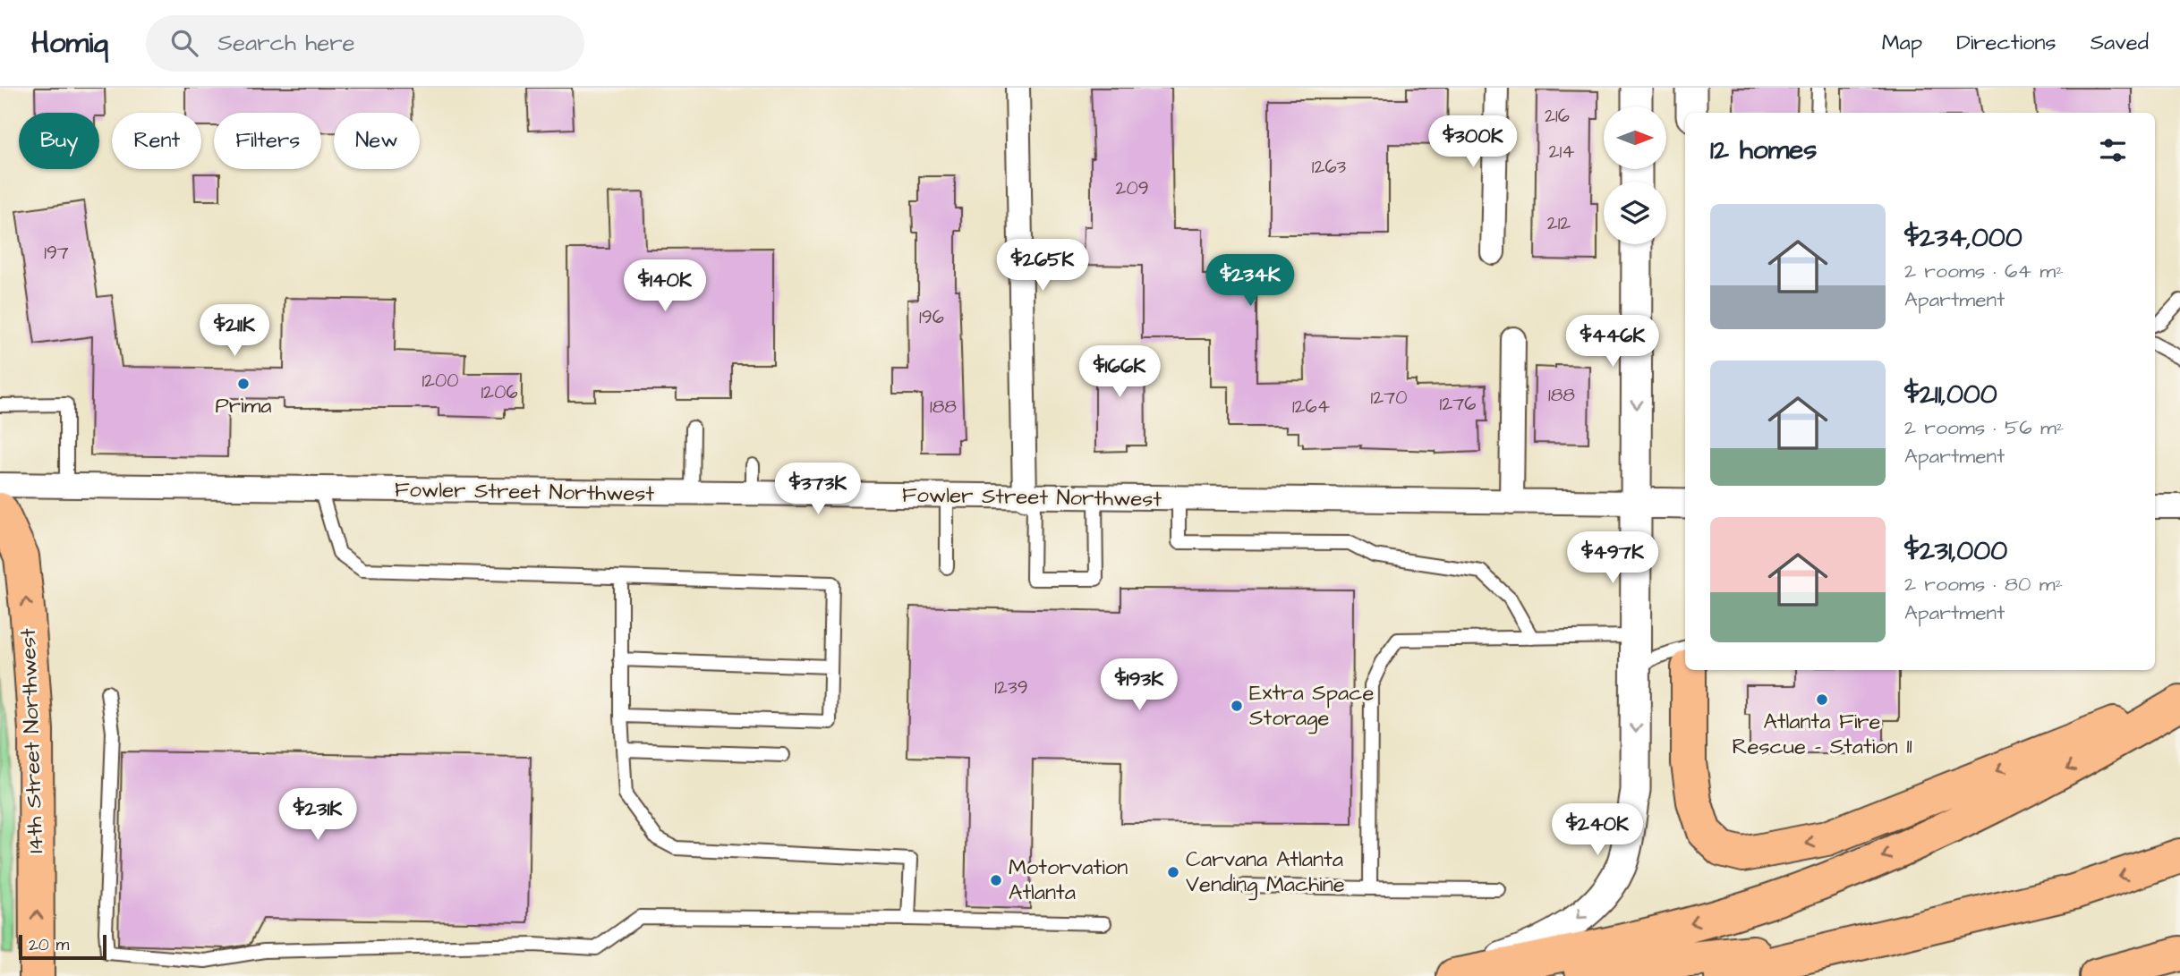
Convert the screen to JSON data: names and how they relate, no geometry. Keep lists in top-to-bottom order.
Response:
{
  "streets": {
    "main road": ["14th Street Northwest"],
    "street": ["Fowler Street Northwest"]
  },
  "one_way": ["14th Street Northwest"],
  "places": [
    "Prima",
    "Atlanta Fire Rescue - Station 11",
    "Extra Space Storage",
    "Carvana Atlanta Vending Machine",
    "Motorvation Atlanta"
  ],
  "house_numbers": [
    "216",
    "214",
    "1263",
    "209",
    "212",
    "197",
    "196",
    "1200",
    "1206",
    "188",
    "1270",
    "1276",
    "188",
    "1264",
    "1239"
  ],
  "scale_bar": "20 m",
  "north": "right",
  "page": {
    "header": "Homiq",
    "search": "Search here",
    "nav": ["Map", "Directions", "Saved"],
    "chip": [
      "Buy",
      "Rent",
      "Filters",
      "New"
    ],
    "heading": "12 homes",
    "price": [
      "$300K",
      "$265K",
      "$234K",
      "$140K",
      "$211K",
      "$446K",
      "$166K",
      "$373K",
      "$497K",
      "$193K",
      "$231K",
      "$240K"
    ],
    "list": [
      {
        "name": "$234,000",
        "note": "2 rooms · 64 m² · Apartment"
      },
      {
        "name": "$211,000",
        "note": "2 rooms · 56 m² · Apartment"
      },
      {
        "name": "$231,000",
        "note": "2 rooms · 80 m² · Apartment"
      }
    ],
    "scale": "20 m"
  }
}
